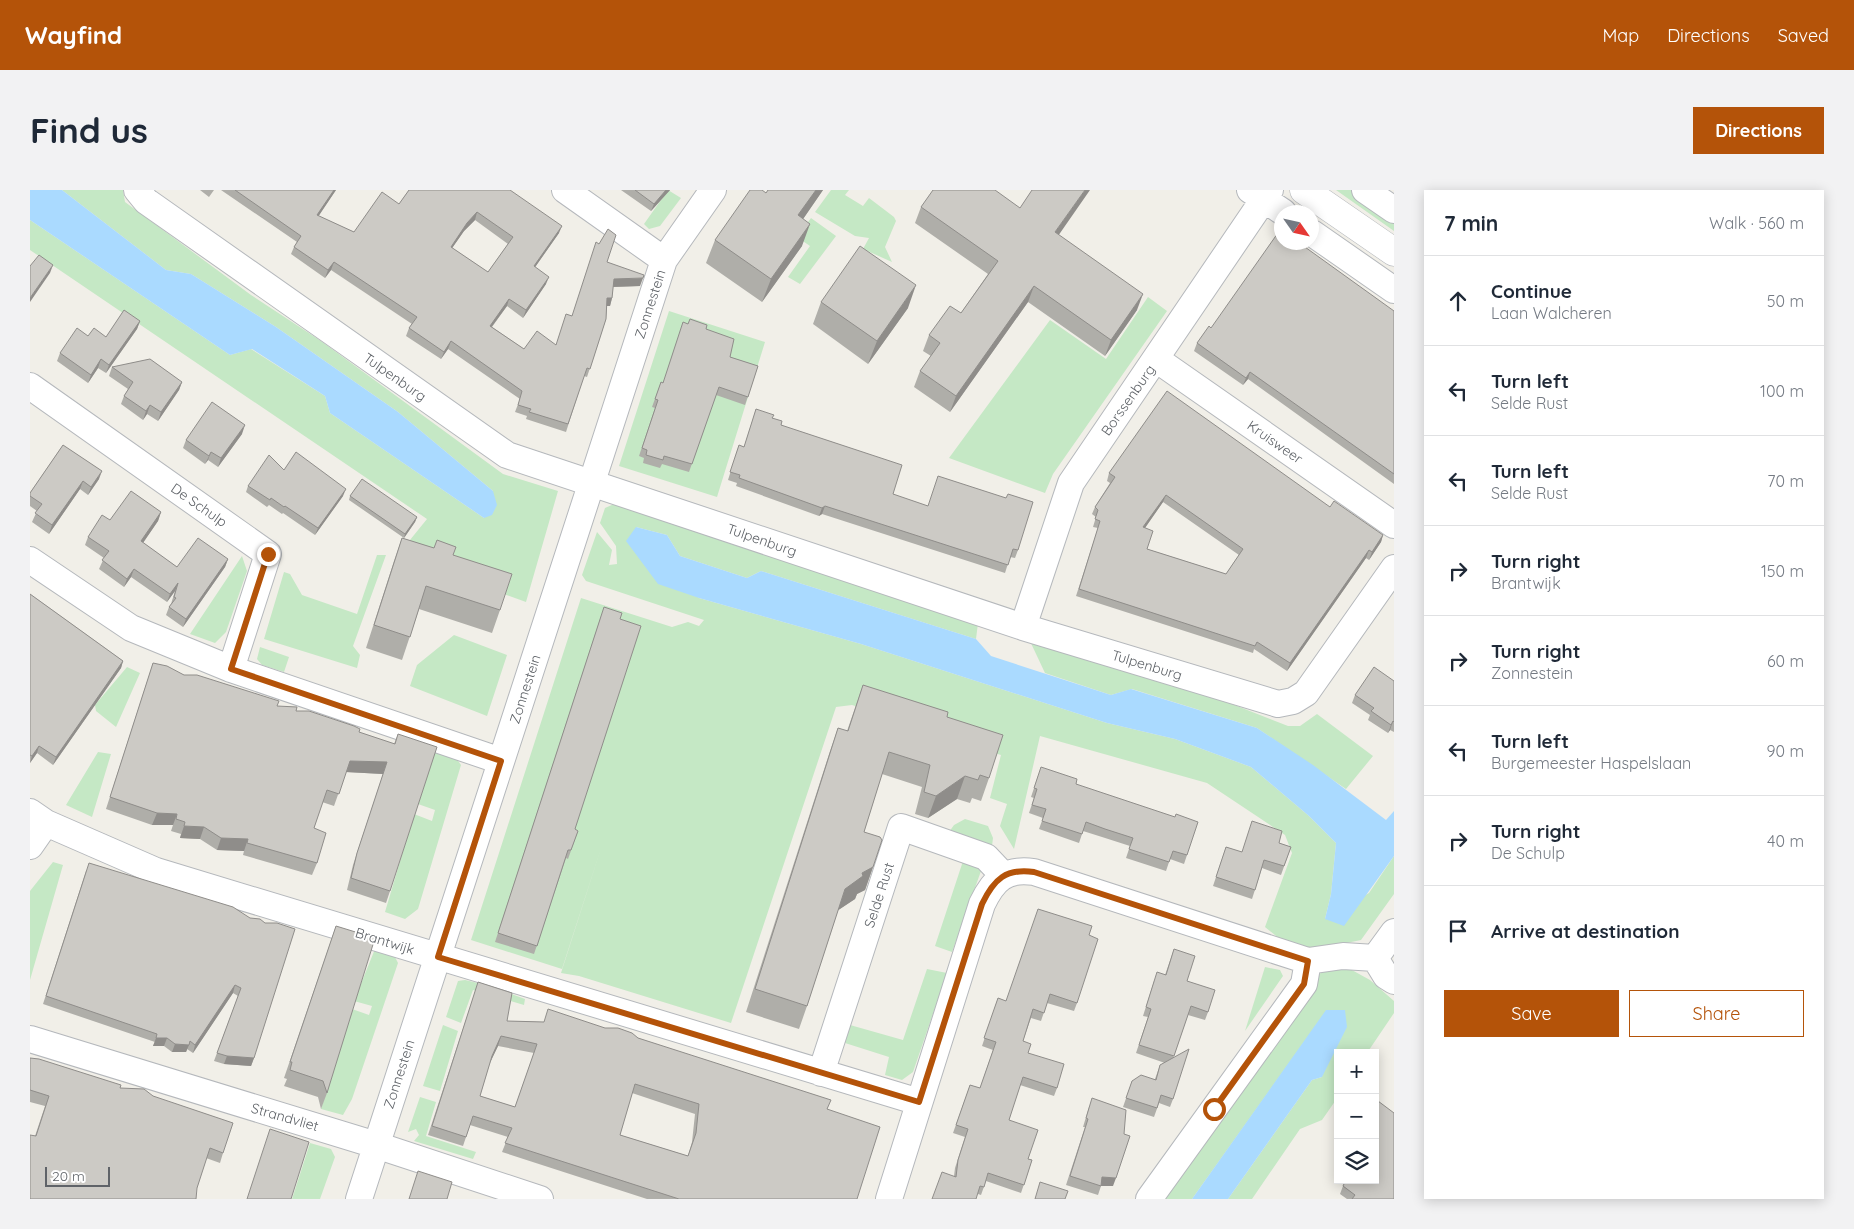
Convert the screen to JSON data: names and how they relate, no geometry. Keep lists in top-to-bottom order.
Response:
{
  "streets": {
    "street": [
      "Zonnestein",
      "Tulpenburg",
      "Borssenburg",
      "Kruisweer",
      "De Schulp",
      "Selde Rust",
      "Brantwijk",
      "Strandvliet"
    ]
  },
  "crossings": [
    ["Zonnestein", "Tulpenburg"],
    ["Zonnestein", "Brantwijk"],
    ["Zonnestein", "Strandvliet"],
    ["Tulpenburg", "Borssenburg"],
    ["Borssenburg", "Kruisweer"],
    ["Selde Rust", "Brantwijk"]
  ],
  "scale_bar": "20 m",
  "north": "bottom right",
  "page": {
    "header": "Wayfind",
    "nav": ["Map", "Directions", "Saved"],
    "buttons": [
      "Directions",
      ["Save", "Share"]
    ],
    "title": "Find us",
    "heading": ["7 min", "Walk · 560 m"],
    "list": [
      ["Continue", "Laan Walcheren", "50 m"],
      ["Turn left", "Selde Rust", "100 m"],
      ["Turn left", "Selde Rust", "70 m"],
      ["Turn right", "Brantwijk", "150 m"],
      ["Turn right", "Zonnestein", "60 m"],
      ["Turn left", "Burgemeester Haspelslaan", "90 m"],
      ["Turn right", "De Schulp", "40 m"],
      "Arrive at destination"
    ],
    "map_buttons": ["+", "−"],
    "scale": "20 m"
  }
}
